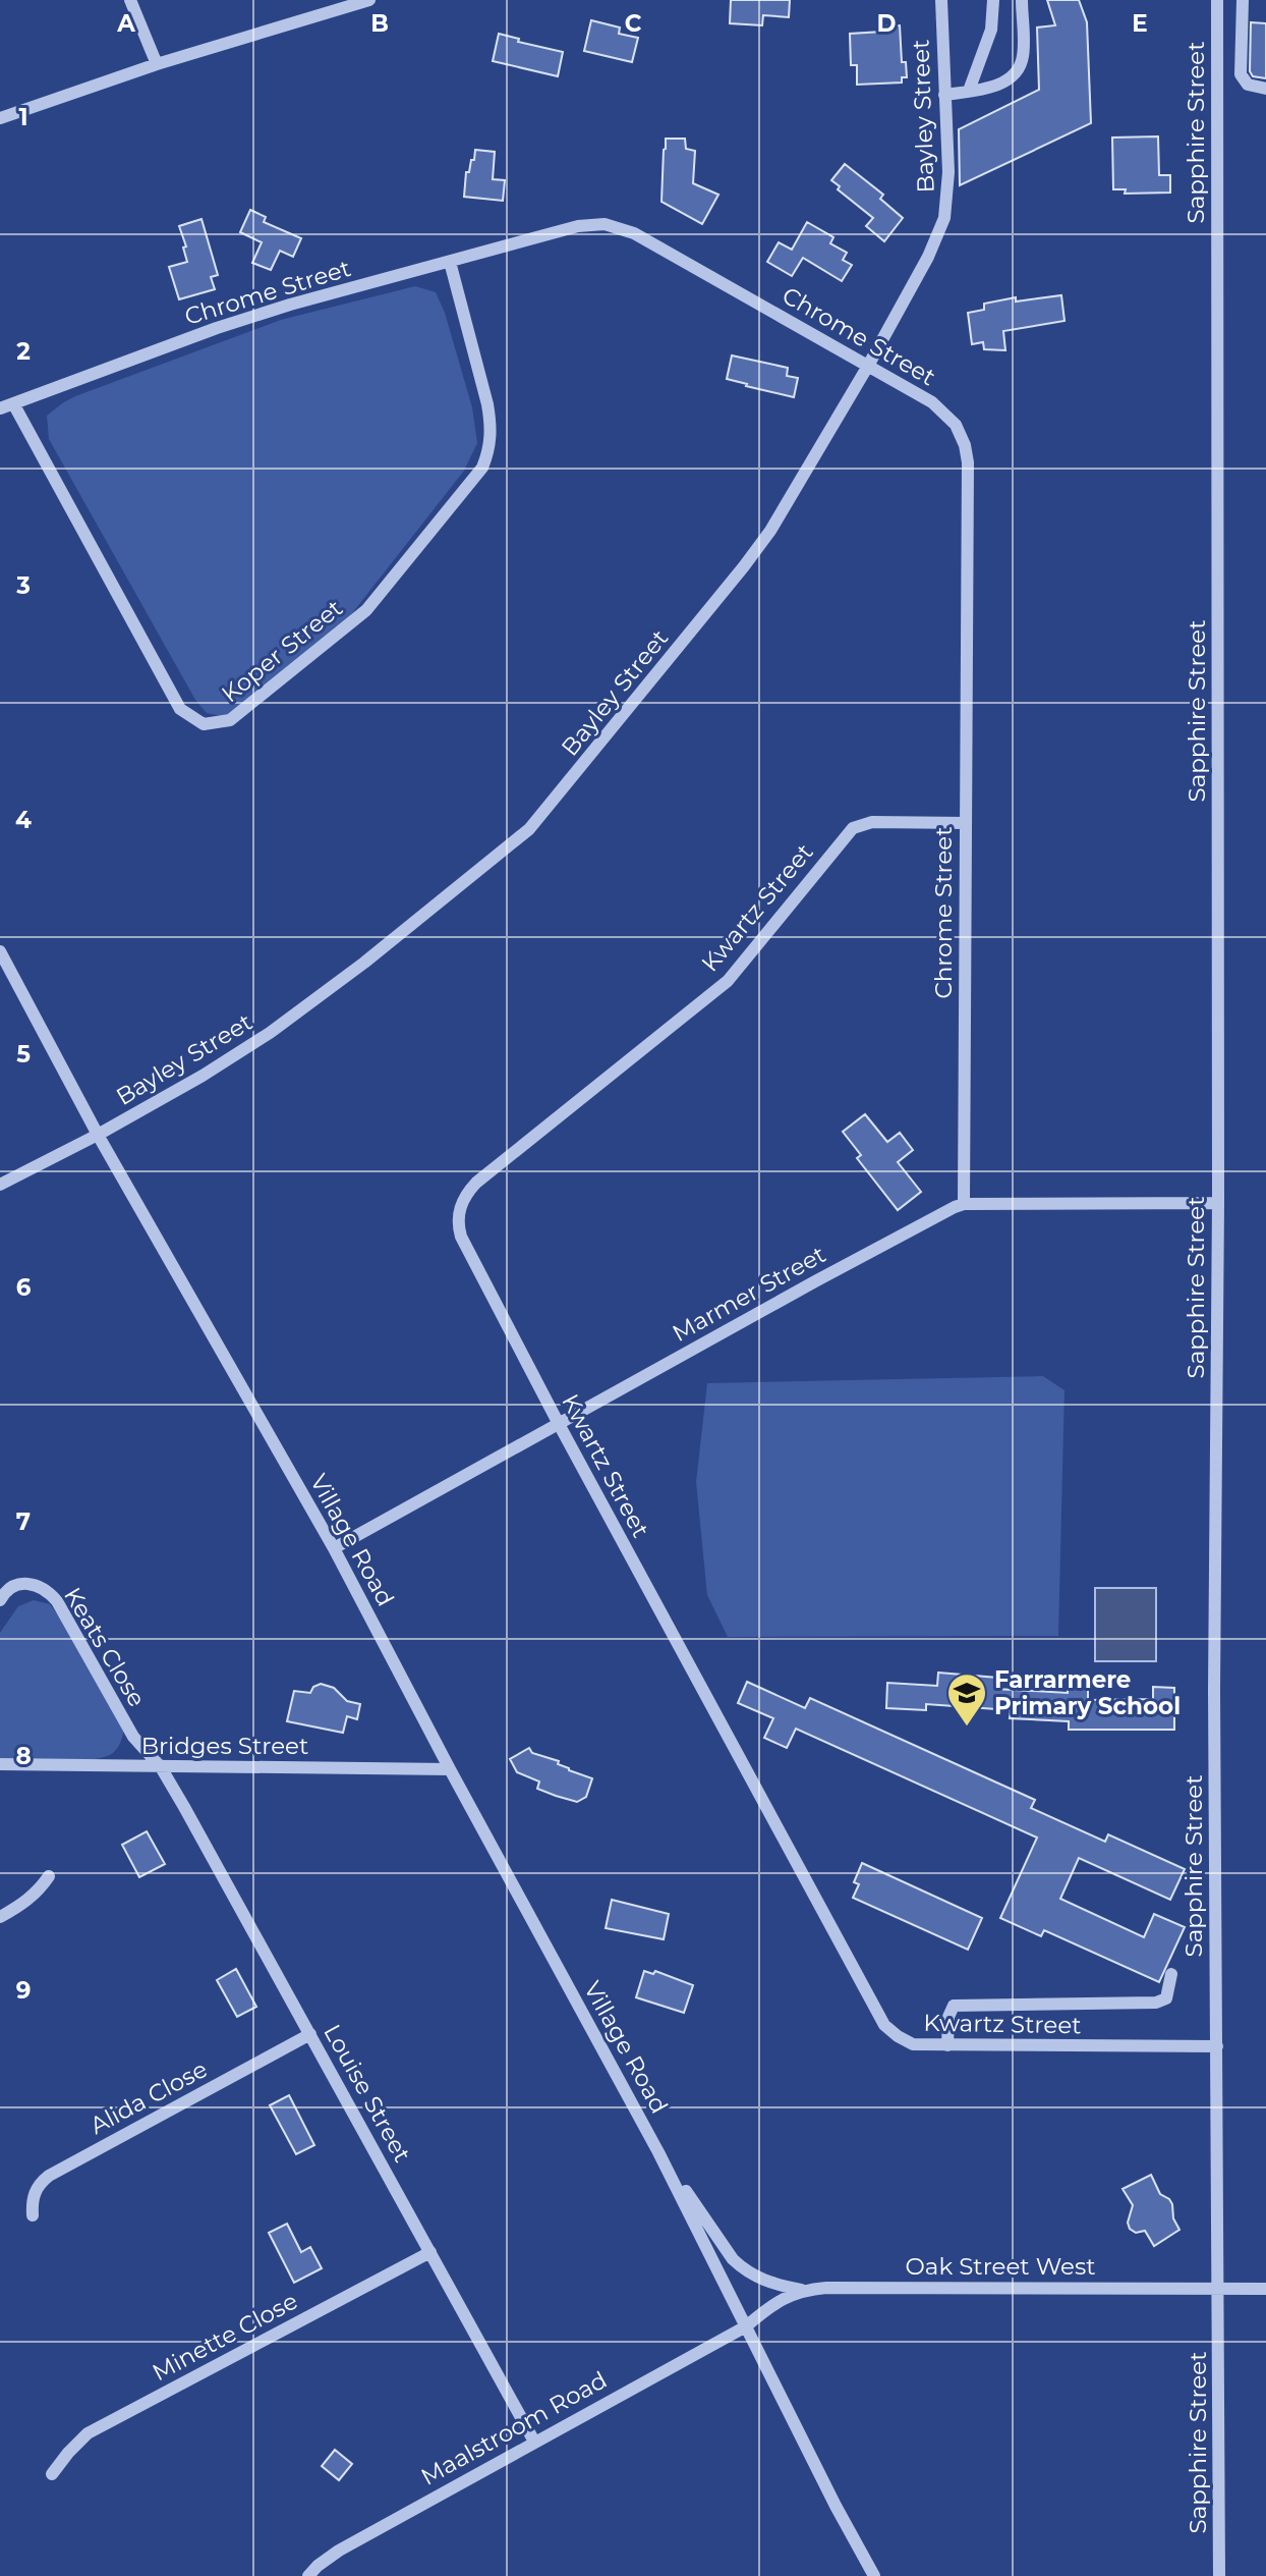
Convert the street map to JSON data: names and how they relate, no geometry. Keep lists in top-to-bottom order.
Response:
{
  "streets": {
    "street": [
      "Bayley Street",
      "Sapphire Street",
      "Chrome Street",
      "Koper Street",
      "Kwartz Street",
      "Marmer Street",
      "Village Road",
      "Keats Close",
      "Bridges Street",
      "Louise Street",
      "Alida Close",
      "Oak Street West",
      "Minette Close",
      "Maalstroom Road"
    ]
  },
  "crossings": [
    ["Bayley Street", "Chrome Street"],
    ["Bayley Street", "Village Road"],
    ["Sapphire Street", "Kwartz Street"],
    ["Sapphire Street", "Marmer Street"],
    ["Sapphire Street", "Oak Street West"],
    ["Chrome Street", "Koper Street"],
    ["Chrome Street", "Kwartz Street"],
    ["Chrome Street", "Marmer Street"],
    ["Kwartz Street", "Marmer Street"],
    ["Marmer Street", "Village Road"],
    ["Village Road", "Bridges Street"],
    ["Village Road", "Oak Street West"],
    ["Village Road", "Maalstroom Road"],
    ["Keats Close", "Bridges Street"],
    ["Keats Close", "Louise Street"],
    ["Bridges Street", "Louise Street"],
    ["Louise Street", "Alida Close"],
    ["Louise Street", "Minette Close"],
    ["Louise Street", "Maalstroom Road"],
    ["Oak Street West", "Maalstroom Road"]
  ],
  "places": {
    "school or university": ["Farrarmere Primary School"]
  },
  "grid": {
    "columns": [
      "A",
      "B",
      "C",
      "D",
      "E"
    ],
    "rows": [
      "1",
      "2",
      "3",
      "4",
      "5",
      "6",
      "7",
      "8",
      "9"
    ]
  }
}
